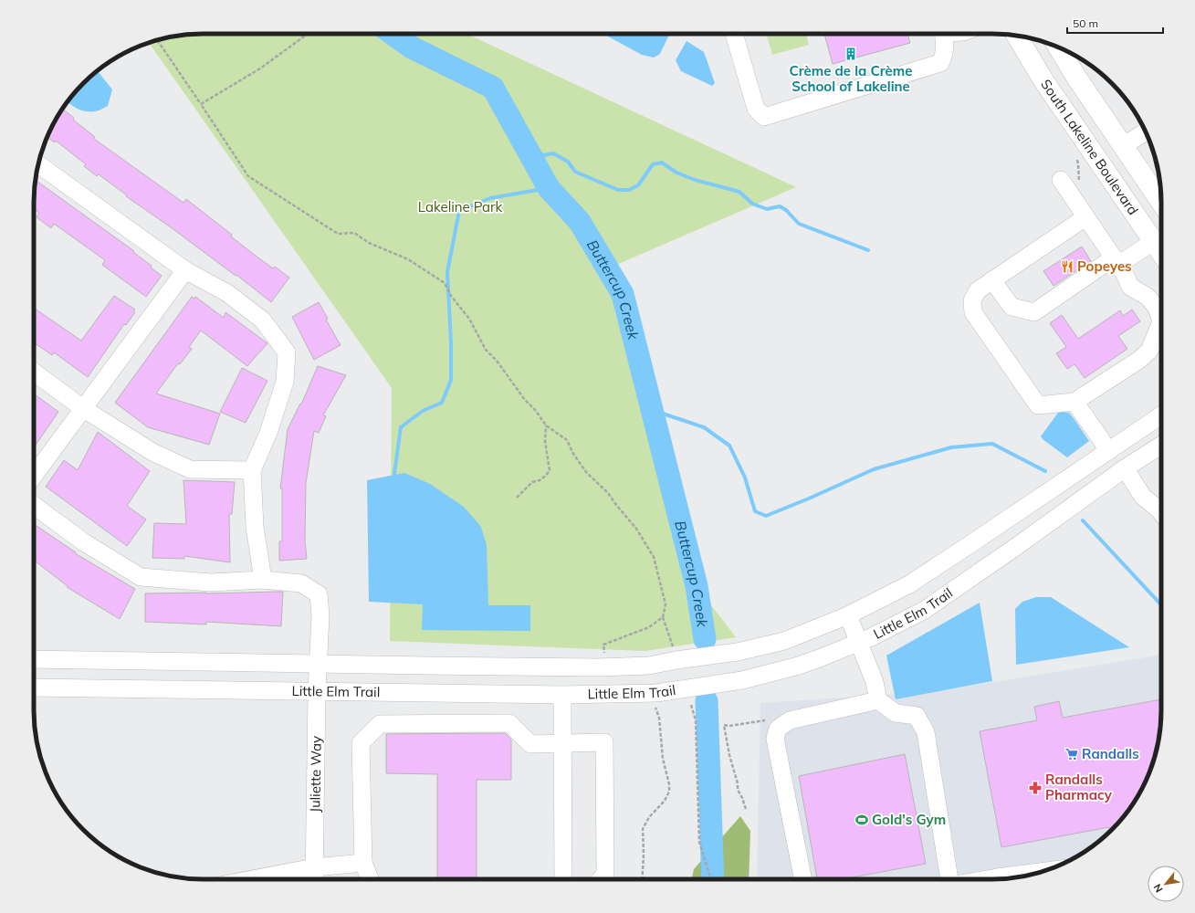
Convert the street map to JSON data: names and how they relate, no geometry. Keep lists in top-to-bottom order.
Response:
{
  "streets": {
    "main road": ["South Lakeline Boulevard"],
    "street": ["Little Elm Trail", "Juliette Way"]
  },
  "crossings": [
    ["Little Elm Trail", "Juliette Way"]
  ],
  "water": ["Buttercup Creek"],
  "parks": ["Lakeline Park"],
  "places": {
    "building": ["Crème de la Crème School of Lakeline"],
    "restaurant": ["Popeyes"],
    "supermarket": ["Randalls"],
    "pharmacy": ["Randalls Pharmacy"],
    "sports": ["Gold's Gym"]
  },
  "scale_bar": "50 m",
  "north": "bottom left"
}
